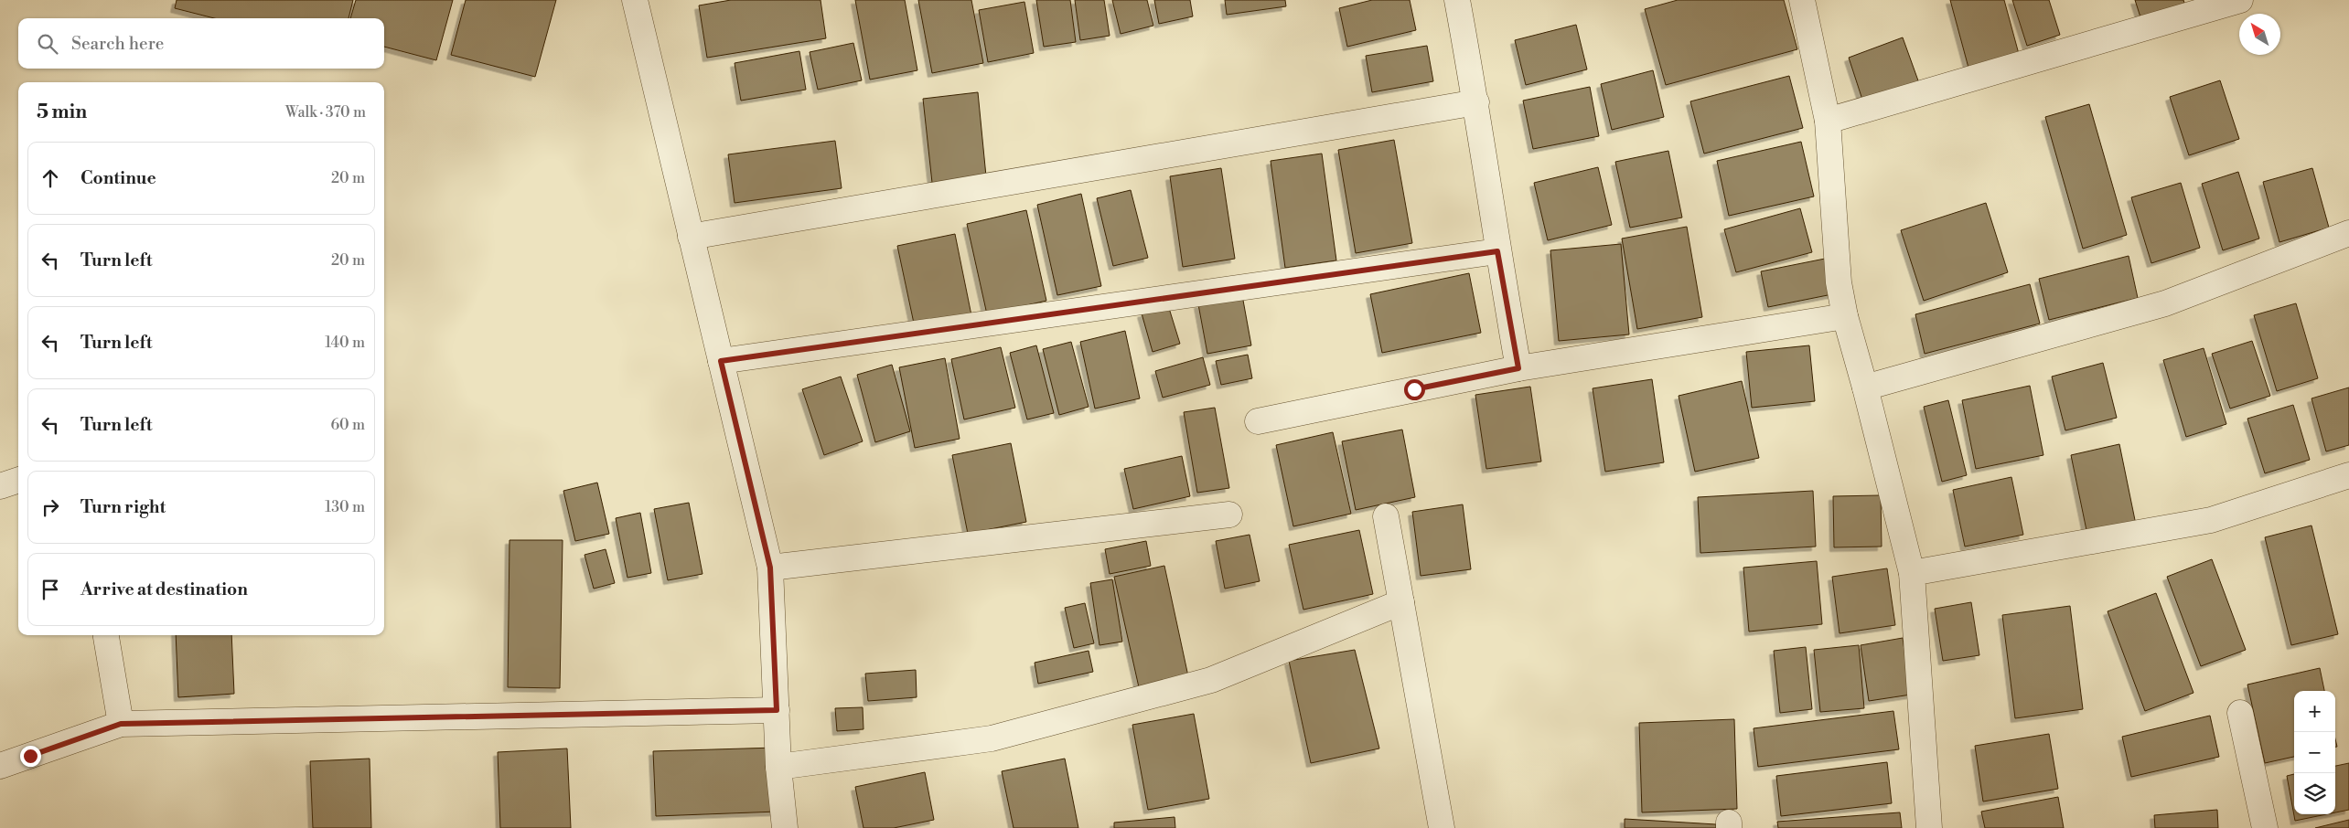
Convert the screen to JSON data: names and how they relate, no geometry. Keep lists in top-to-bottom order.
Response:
{
  "north": "top left",
  "page": {
    "search": "Search here",
    "heading": ["5 min", "Walk · 370 m"],
    "list": [
      ["Continue", "20 m"],
      ["Turn left", "20 m"],
      ["Turn left", "140 m"],
      ["Turn left", "60 m"],
      ["Turn right", "130 m"],
      "Arrive at destination"
    ],
    "map_buttons": ["+", "−"]
  }
}
